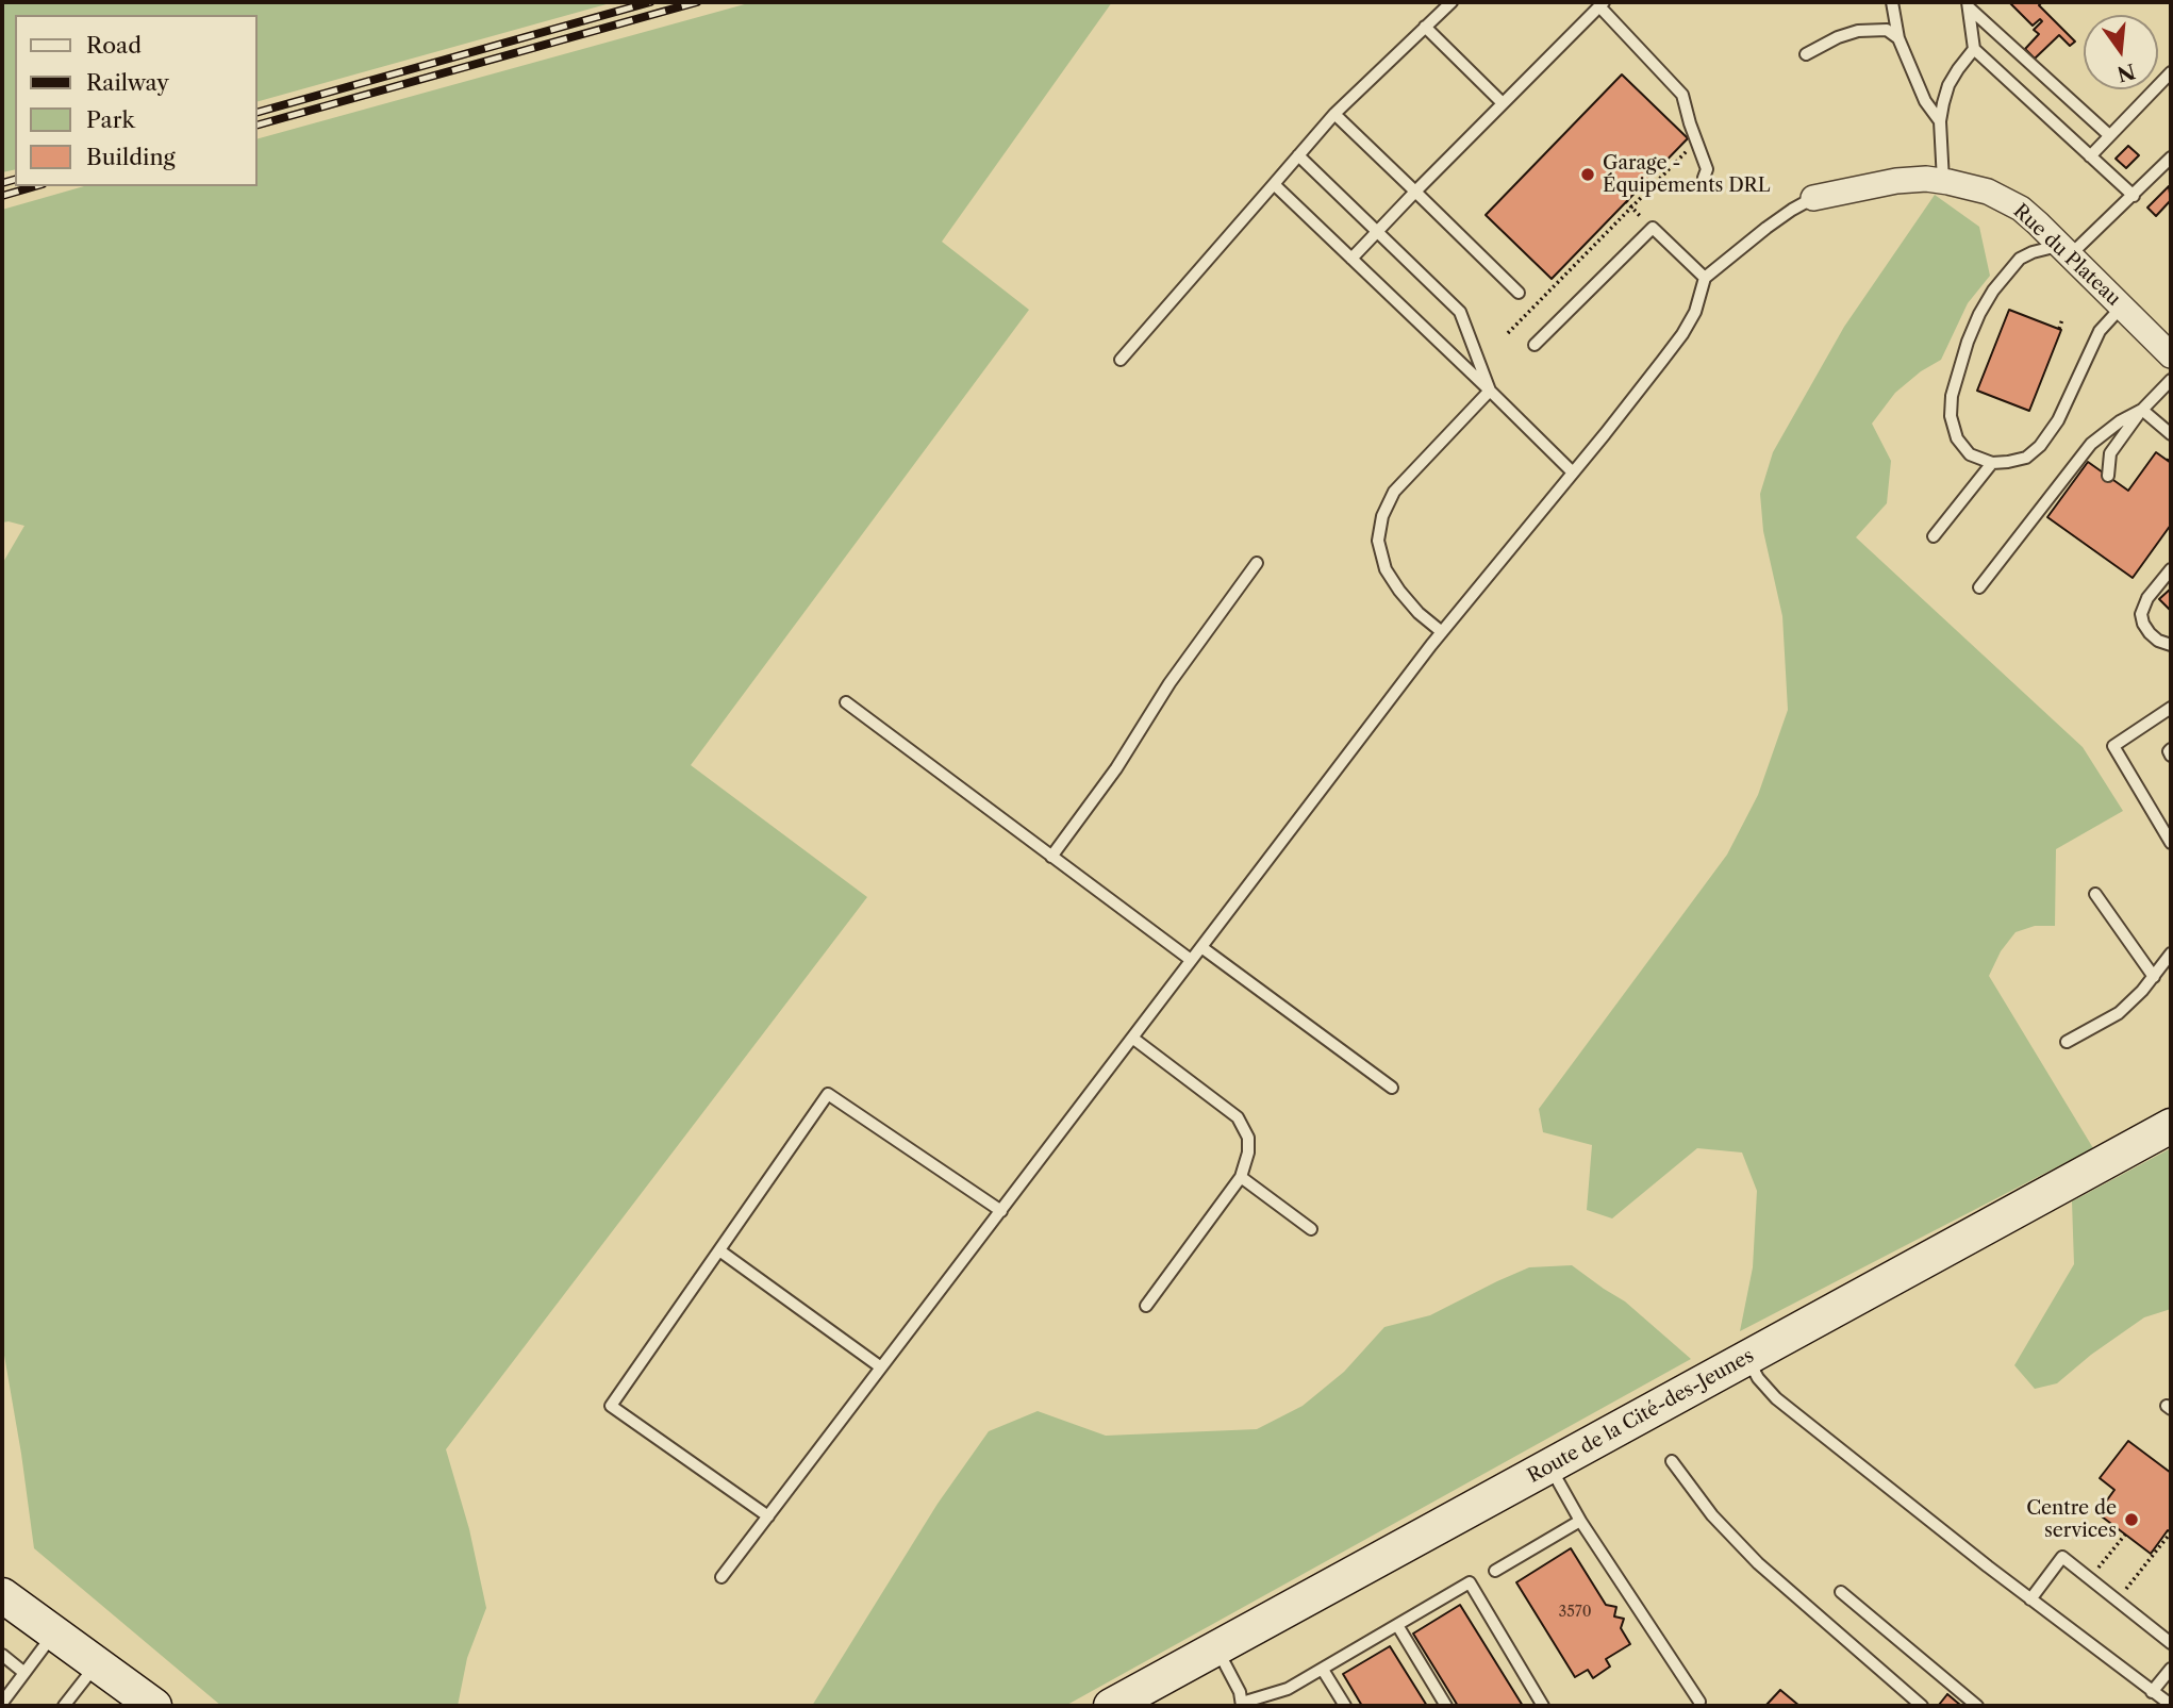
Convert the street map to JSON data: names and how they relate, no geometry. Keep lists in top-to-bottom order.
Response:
{
  "streets": {
    "main road": ["Route de la Cité-des-Jeunes"],
    "street": ["Rue du Plateau"]
  },
  "places": ["Garage - Équipements DRL", "Centre de services"],
  "house_numbers": ["3570"],
  "legend": [
    "Road",
    "Railway",
    "Park",
    "Building"
  ],
  "north": "bottom"
}
